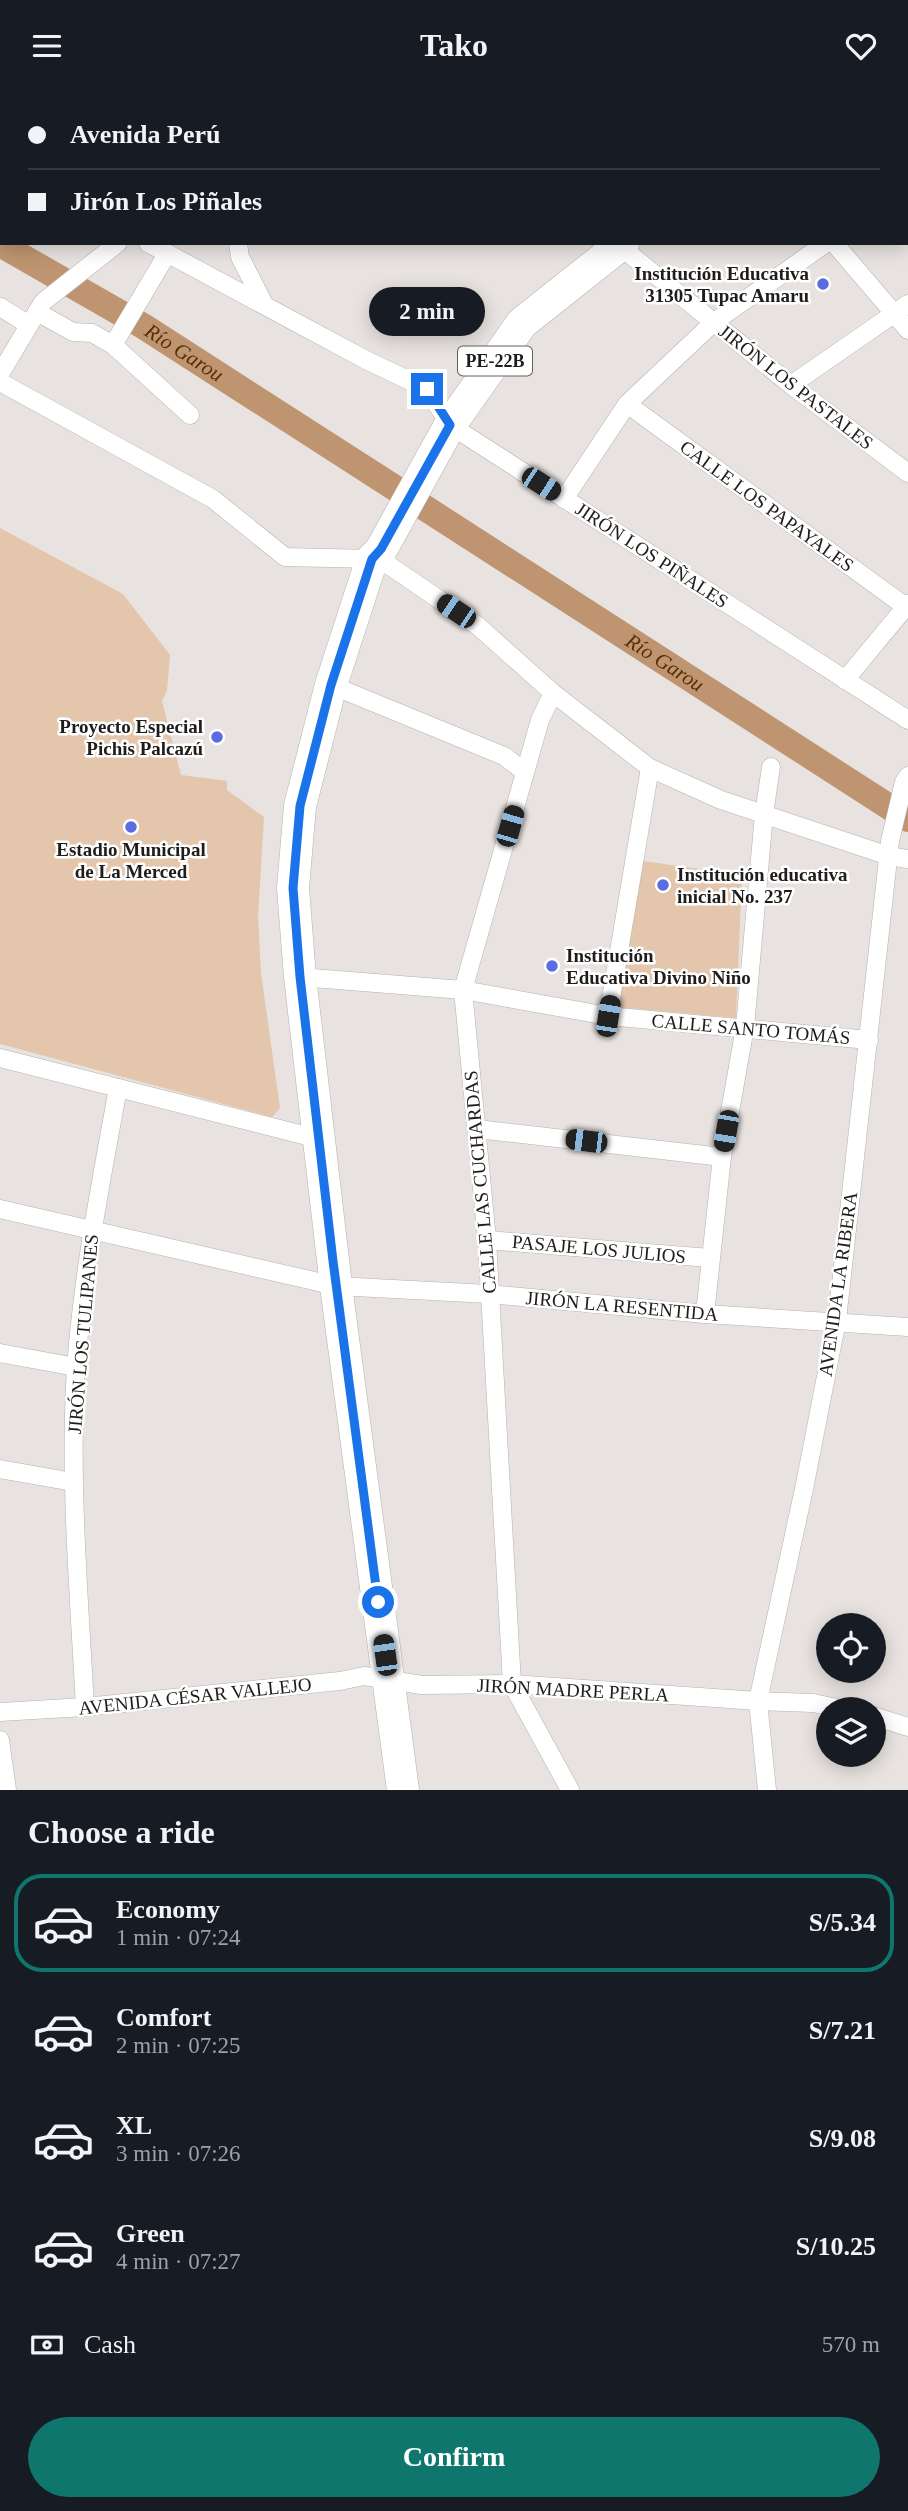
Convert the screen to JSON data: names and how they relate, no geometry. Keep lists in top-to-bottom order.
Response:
{
  "streets": {
    "highway": ["PE-22B"],
    "street": [
      "JIRÓN LOS PASTALES",
      "CALLE LOS PAPAYALES",
      "JIRÓN LOS PIÑALES",
      "CALLE SANTO TOMÁS",
      "CALLE LAS CUCHARDAS",
      "PASAJE LOS JULIOS",
      "AVENIDA LA RIBERA",
      "JIRÓN LA RESENTIDA",
      "JIRÓN LOS TULIPANES",
      "JIRÓN MADRE PERLA",
      "AVENIDA CÉSAR VALLEJO"
    ]
  },
  "crossings": [
    ["PE-22B", "JIRÓN LOS PIÑALES"],
    ["PE-22B", "CALLE SANTO TOMÁS"],
    ["PE-22B", "JIRÓN LA RESENTIDA"],
    ["PE-22B", "JIRÓN MADRE PERLA"],
    ["PE-22B", "AVENIDA CÉSAR VALLEJO"],
    ["CALLE SANTO TOMÁS", "CALLE LAS CUCHARDAS"],
    ["CALLE SANTO TOMÁS", "AVENIDA LA RIBERA"],
    ["CALLE LAS CUCHARDAS", "PASAJE LOS JULIOS"],
    ["CALLE LAS CUCHARDAS", "JIRÓN LA RESENTIDA"],
    ["CALLE LAS CUCHARDAS", "JIRÓN MADRE PERLA"],
    ["AVENIDA LA RIBERA", "JIRÓN LA RESENTIDA"],
    ["AVENIDA LA RIBERA", "JIRÓN MADRE PERLA"],
    ["JIRÓN LA RESENTIDA", "JIRÓN LOS TULIPANES"],
    ["JIRÓN LOS TULIPANES", "AVENIDA CÉSAR VALLEJO"],
    ["JIRÓN MADRE PERLA", "AVENIDA CÉSAR VALLEJO"]
  ],
  "water": ["Río Garou"],
  "places": [
    "Institución Educativa 31305 Tupac Amaru",
    "Proyecto Especial Pichis Palcazú",
    "Estadio Municipal de La Merced",
    "Institución educativa inicial No. 237",
    "Institución Educativa Divino Niño"
  ],
  "page": {
    "header": "Tako",
    "banner": ["Avenida Perú", "Jirón Los Piñales"],
    "bubble": "2 min",
    "heading": "Choose a ride",
    "list": [
      {
        "name": "Economy",
        "note": "1 min · 07:24",
        "value": "S/5.34"
      },
      {
        "name": "Comfort",
        "note": "2 min · 07:25",
        "value": "S/7.21"
      },
      {
        "name": "XL",
        "note": "3 min · 07:26",
        "value": "S/9.08"
      },
      {
        "name": "Green",
        "note": "4 min · 07:27",
        "value": "S/10.25"
      }
    ],
    "pay": ["Cash", "570 m"],
    "buttons": "Confirm"
  }
}
